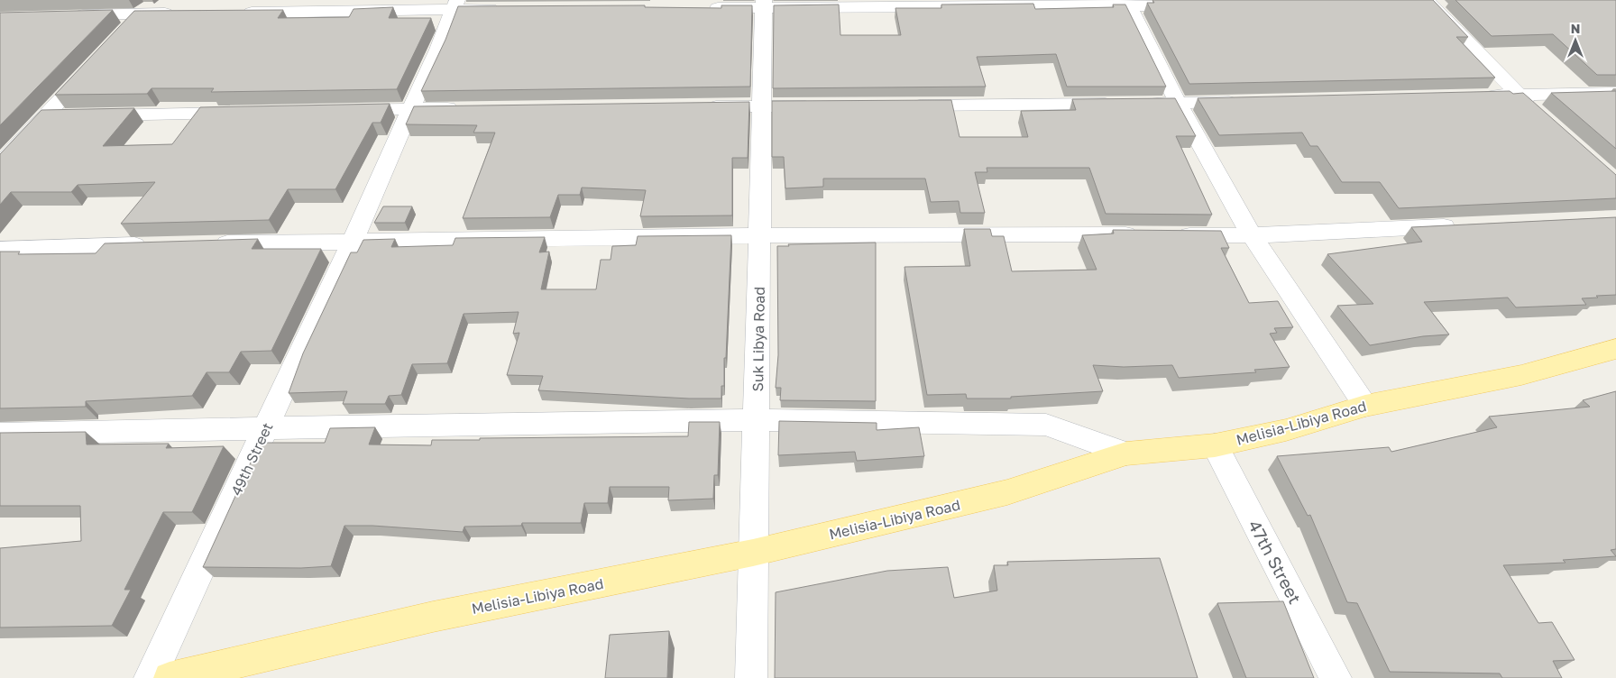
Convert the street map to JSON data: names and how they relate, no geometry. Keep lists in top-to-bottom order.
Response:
{
  "streets": {
    "main road": ["Melisia-Libiya Road"],
    "street": ["Suk Libya Road", "49th Street", "47th Street"]
  },
  "crossings": [
    ["Suk Libya Road", "Melisia-Libiya Road"],
    ["Melisia-Libiya Road", "47th Street"]
  ],
  "north": "top"
}
